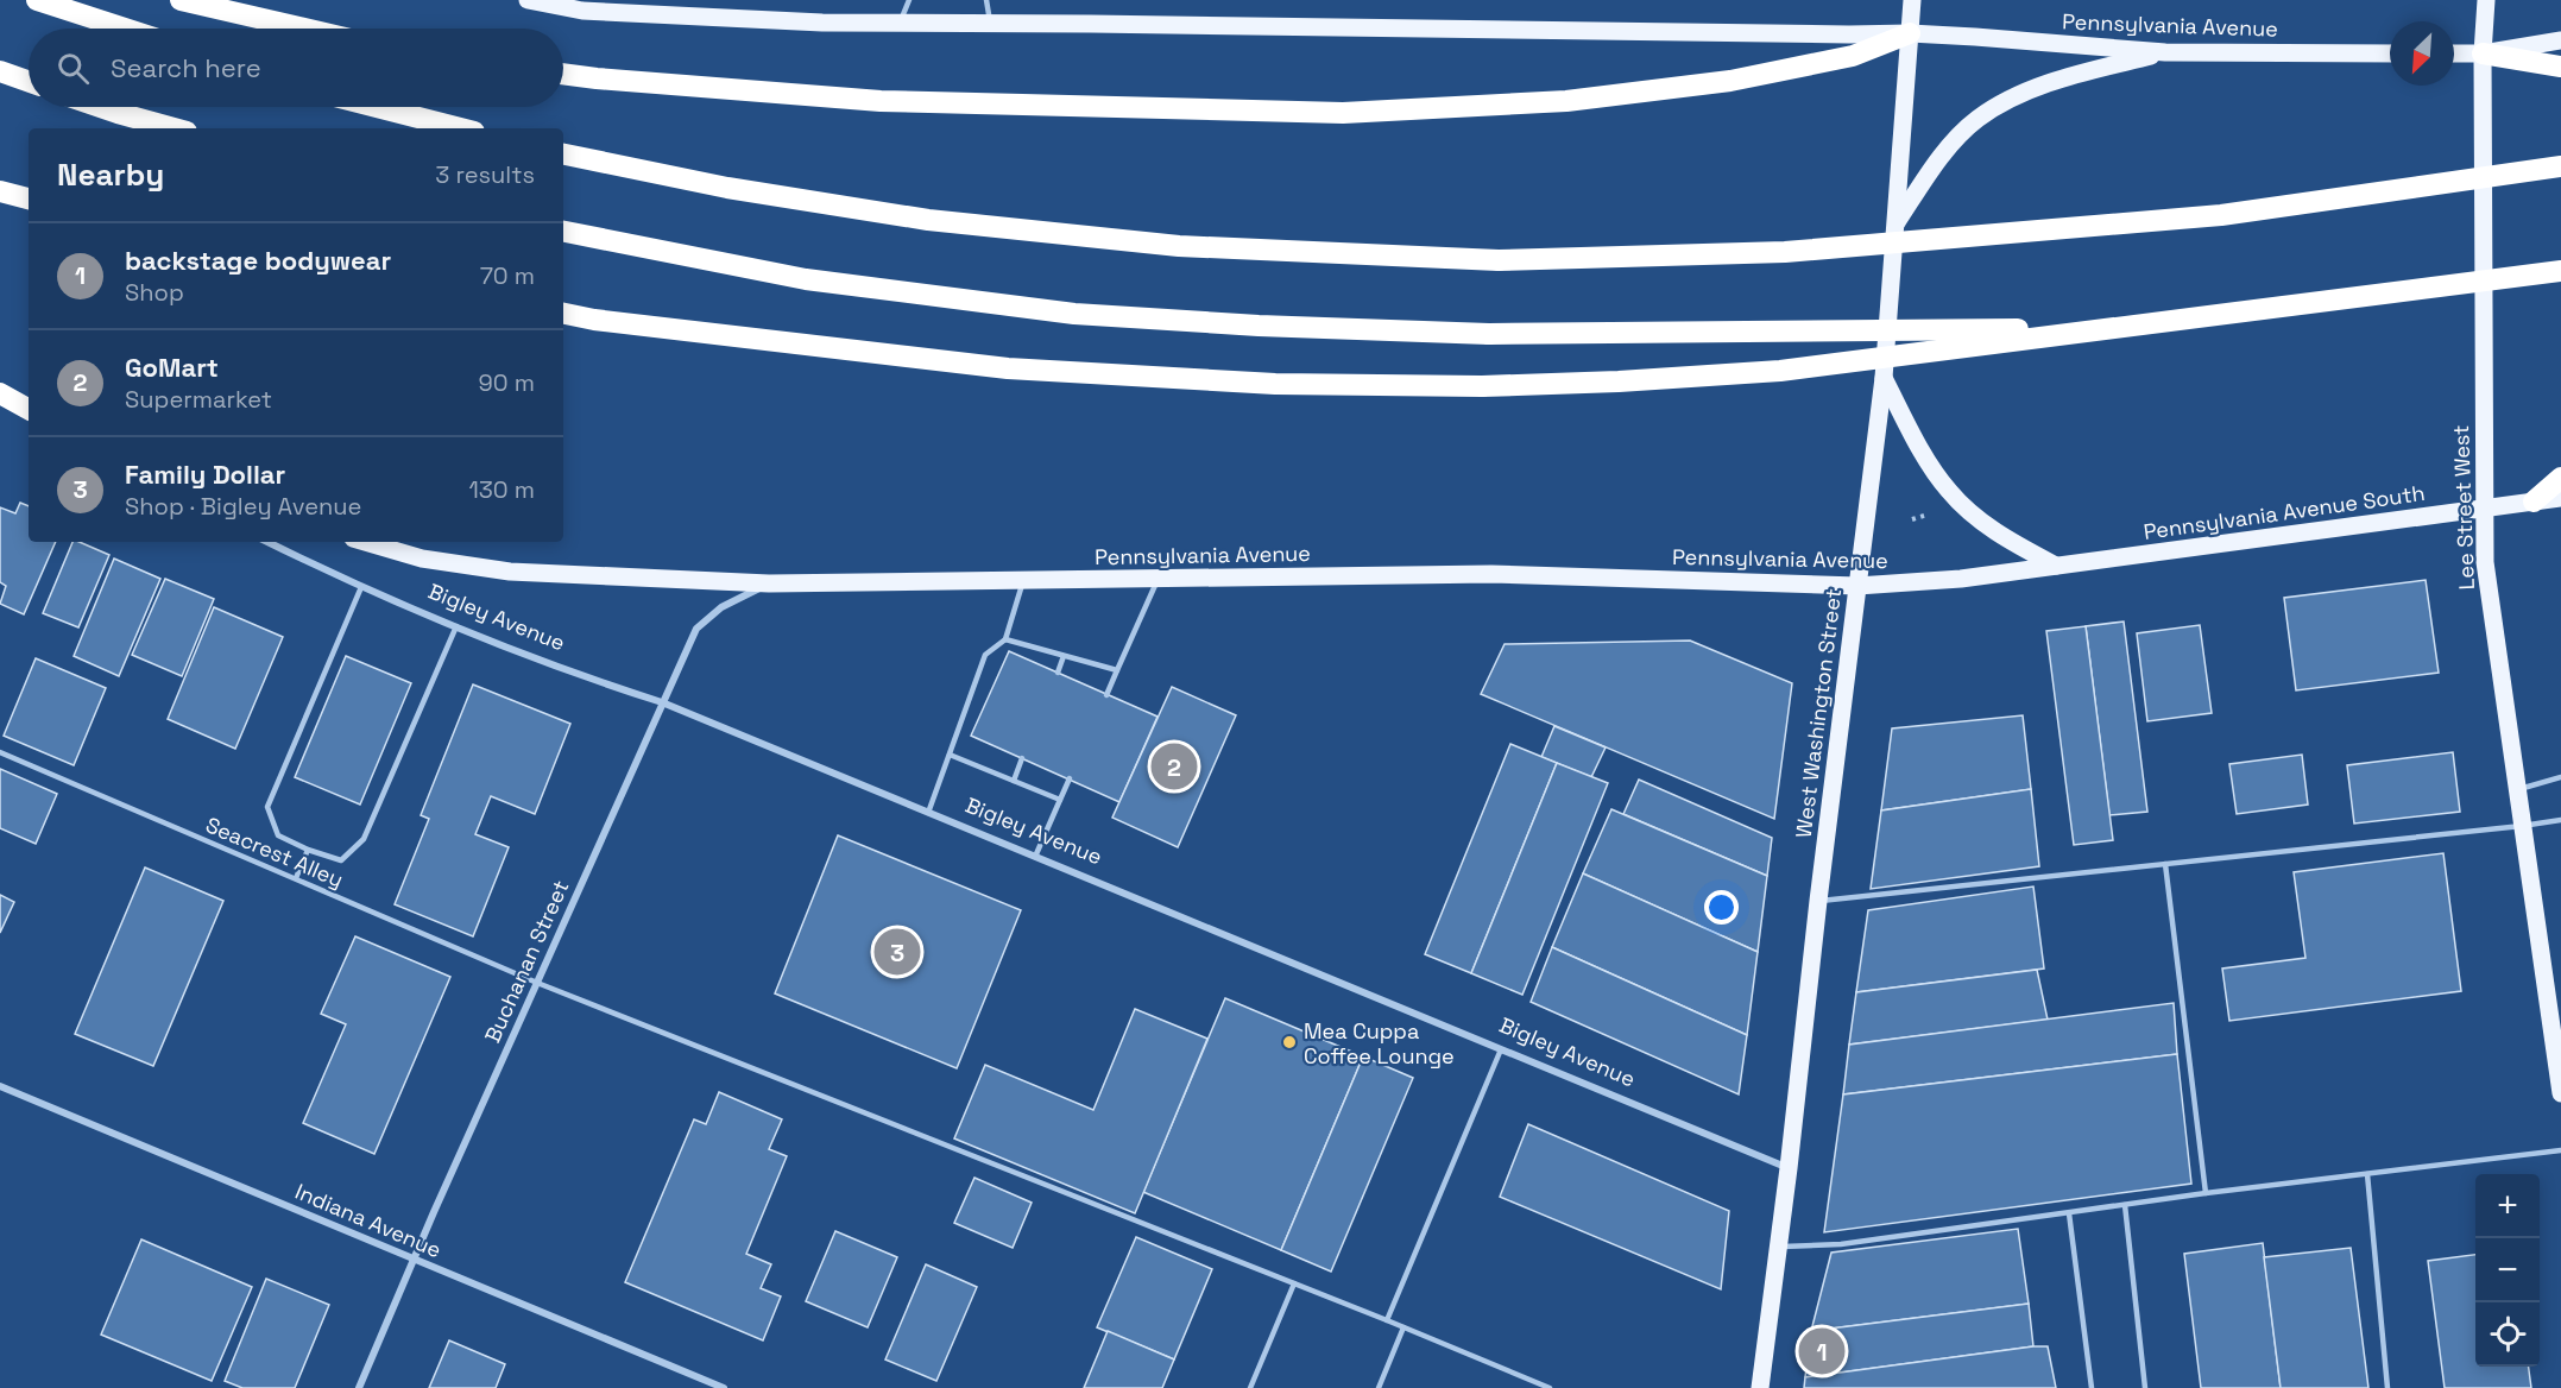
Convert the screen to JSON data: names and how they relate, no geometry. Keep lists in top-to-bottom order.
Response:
{
  "streets": {
    "main road": [
      "Pennsylvania Avenue",
      "Lee Street West",
      "Pennsylvania Avenue South",
      "West Washington Street"
    ],
    "street": ["Bigley Avenue", "Buchanan Street", "Indiana Avenue"],
    "lane": ["Seacrest Alley"]
  },
  "crossings": [
    ["Pennsylvania Avenue", "Pennsylvania Avenue South"],
    ["Pennsylvania Avenue", "West Washington Street"],
    ["Pennsylvania Avenue", "Buchanan Street"],
    ["Lee Street West", "Pennsylvania Avenue South"],
    ["Bigley Avenue", "West Washington Street"],
    ["Bigley Avenue", "Buchanan Street"],
    ["Seacrest Alley", "Buchanan Street"],
    ["Buchanan Street", "Indiana Avenue"]
  ],
  "places": ["Mea Cuppa Coffee Lounge"],
  "north": "bottom left",
  "page": {
    "search": "Search here",
    "heading": ["Nearby", "3 results"],
    "list": [
      {
        "mark": "1",
        "name": "backstage bodywear",
        "note": "Shop",
        "value": "70 m"
      },
      {
        "mark": "2",
        "name": "GoMart",
        "note": "Supermarket",
        "value": "90 m"
      },
      {
        "mark": "3",
        "name": "Family Dollar",
        "note": "Shop · Bigley Avenue",
        "value": "130 m"
      }
    ],
    "pins": ["2", "3", "1"],
    "map_buttons": ["+", "−"]
  }
}
